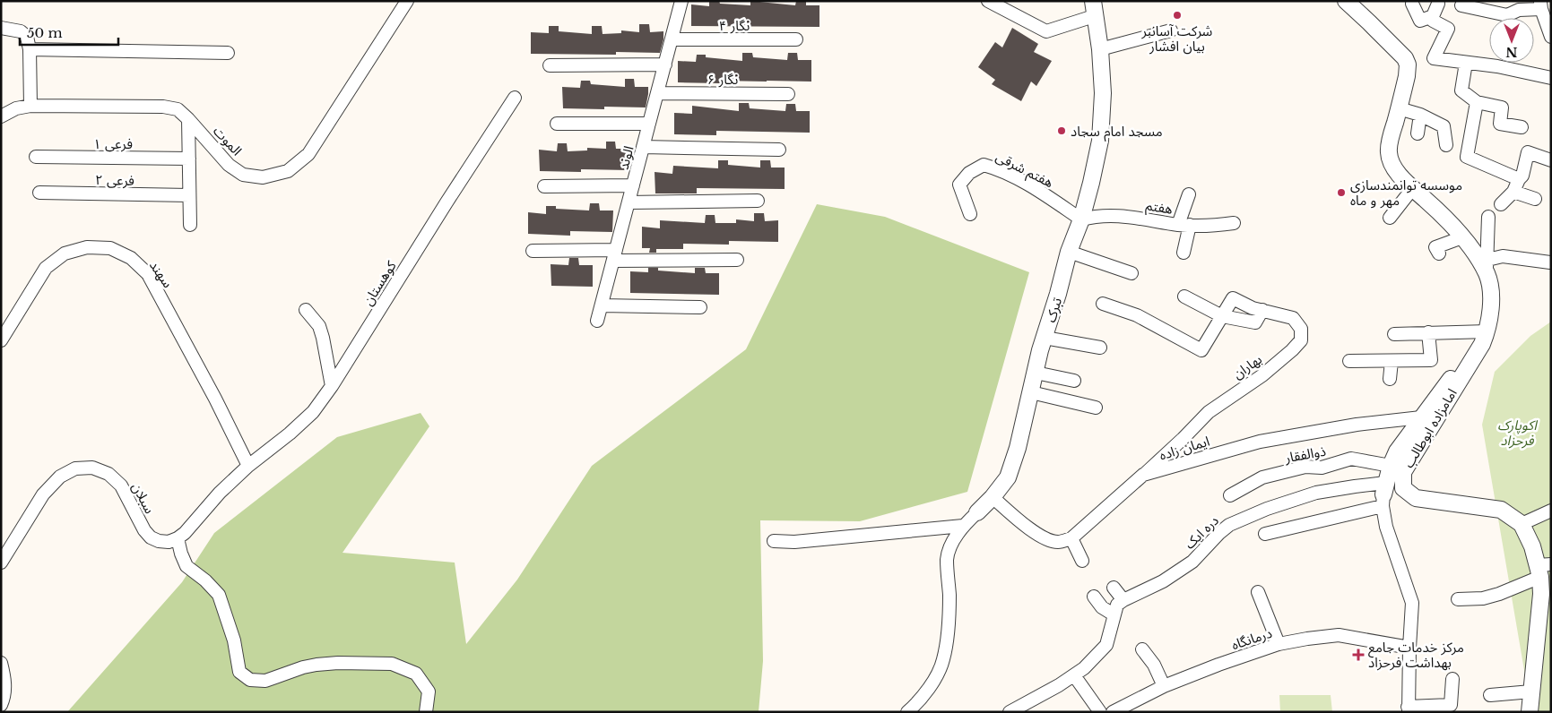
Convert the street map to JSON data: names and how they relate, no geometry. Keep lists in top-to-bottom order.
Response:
{
  "streets": {
    "street": [
      "نگار ۴",
      "نگار ۶",
      "الموت",
      "فرعی ۱",
      "الوند",
      "هفتم شرقی",
      "فرعی ۲",
      "هفتم",
      "سهند",
      "کوهستان",
      "تبرک",
      "بهاران",
      "امامزاده ابوطالب",
      "ایمان زاده",
      "ذوالفقار",
      "سبلان",
      "دره ایک",
      "درمانگاه"
    ]
  },
  "crossings": [
    ["نگار ۴", "الوند"],
    ["نگار ۶", "الوند"],
    ["هفتم شرقی", "هفتم"],
    ["هفتم شرقی", "تبرک"],
    ["هفتم", "تبرک"],
    ["سهند", "کوهستان"],
    ["بهاران", "ایمان زاده"]
  ],
  "parks": ["اکوپارک فرحزاد"],
  "places": {
    "other": ["شرکت آسانبر بیان افشار", "مسجد امام سجاد", "موسسه توانمندسازی مهر و ماه"],
    "health": ["مركز خدمات جامع بهداشت فرحزاد"]
  },
  "scale_bar": "50 m",
  "north": "bottom"
}
